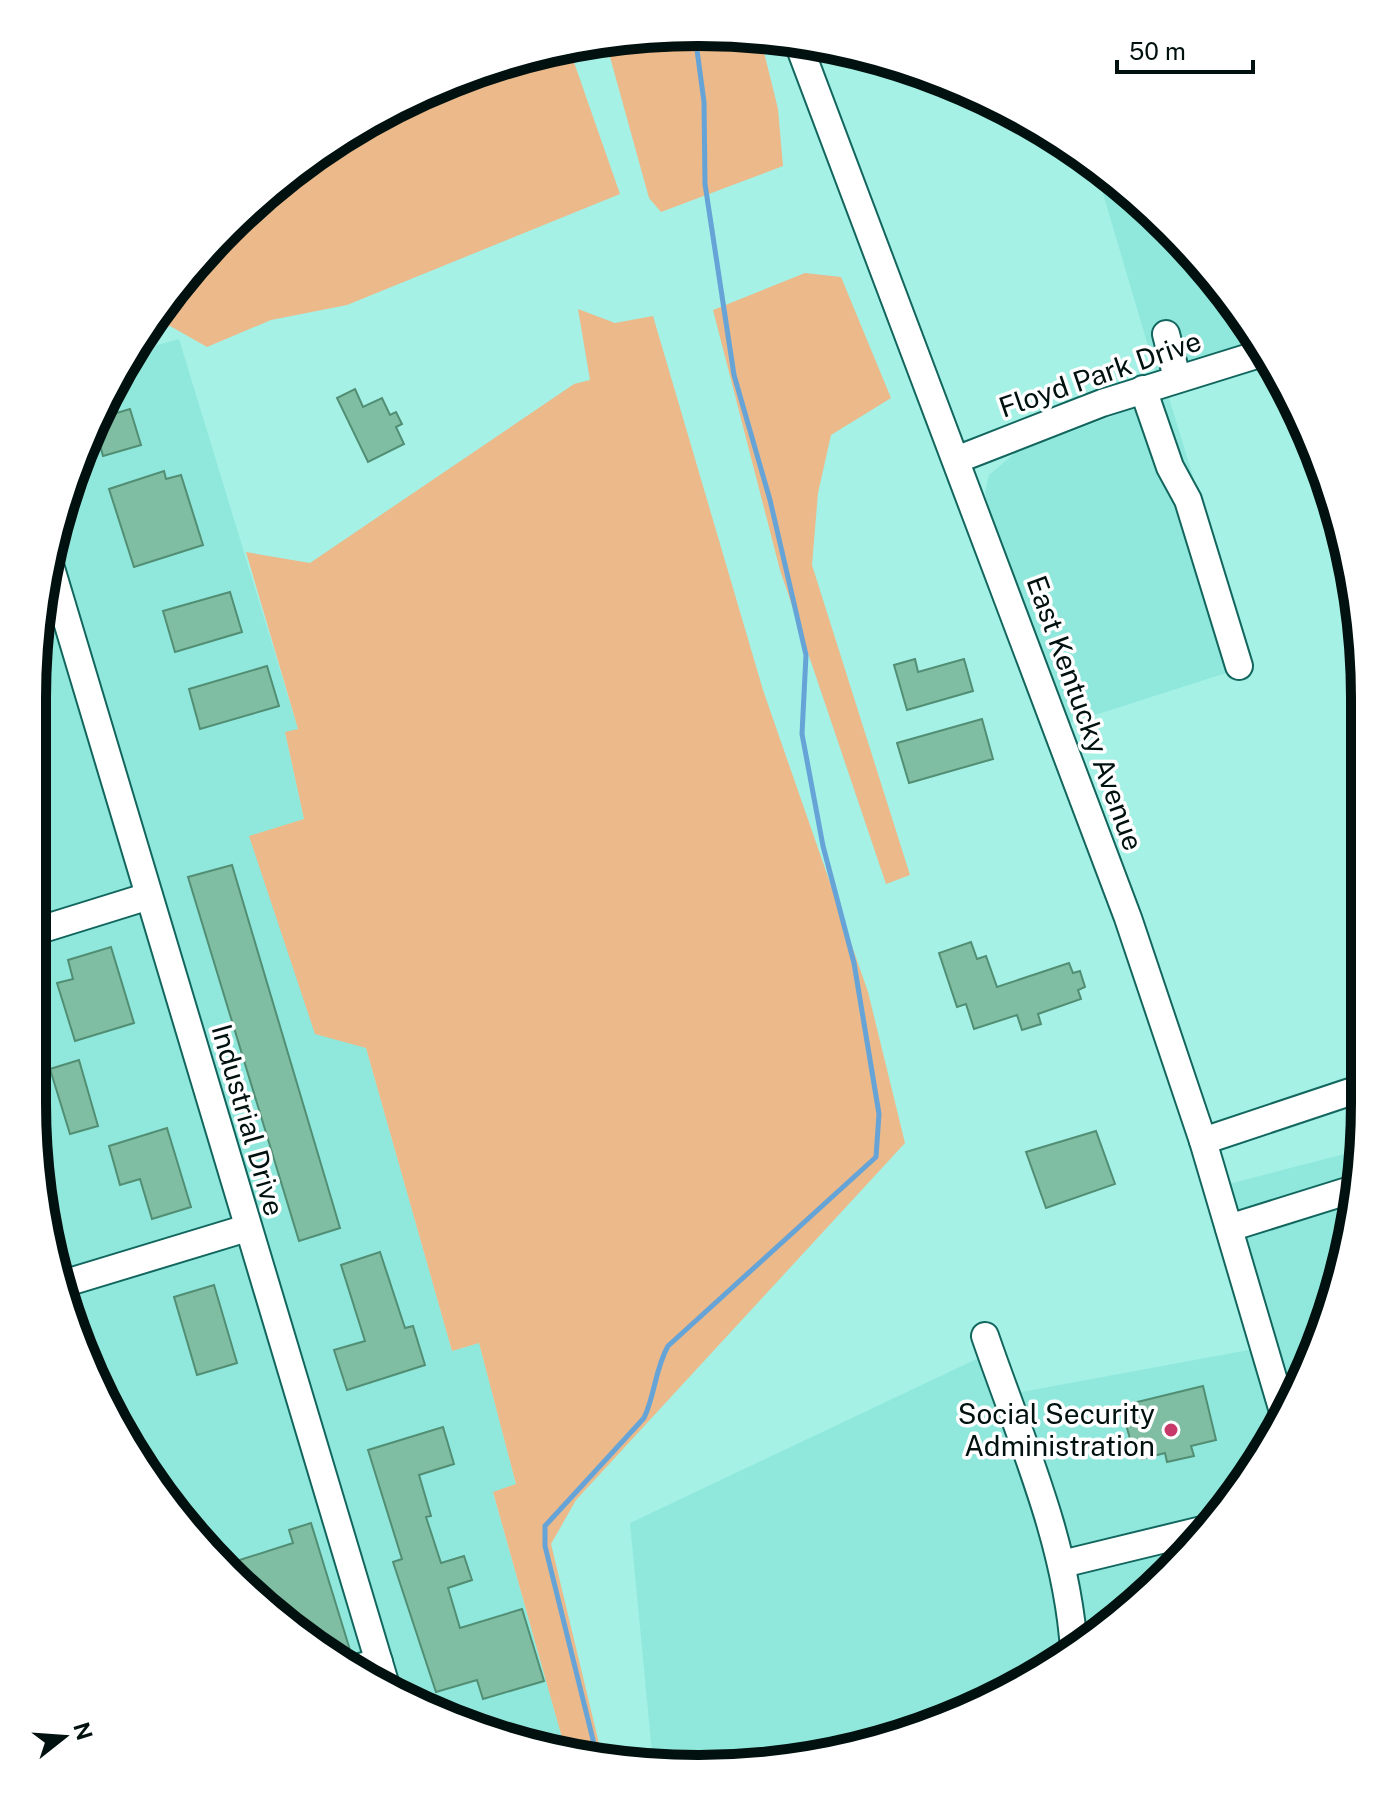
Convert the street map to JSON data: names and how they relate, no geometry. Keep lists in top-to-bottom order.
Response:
{
  "streets": {
    "street": ["Floyd Park Drive", "East Kentucky Avenue", "Industrial Drive"]
  },
  "crossings": [
    ["Floyd Park Drive", "East Kentucky Avenue"]
  ],
  "places": ["Social Security Administration"],
  "scale_bar": "50 m",
  "north": "right"
}
